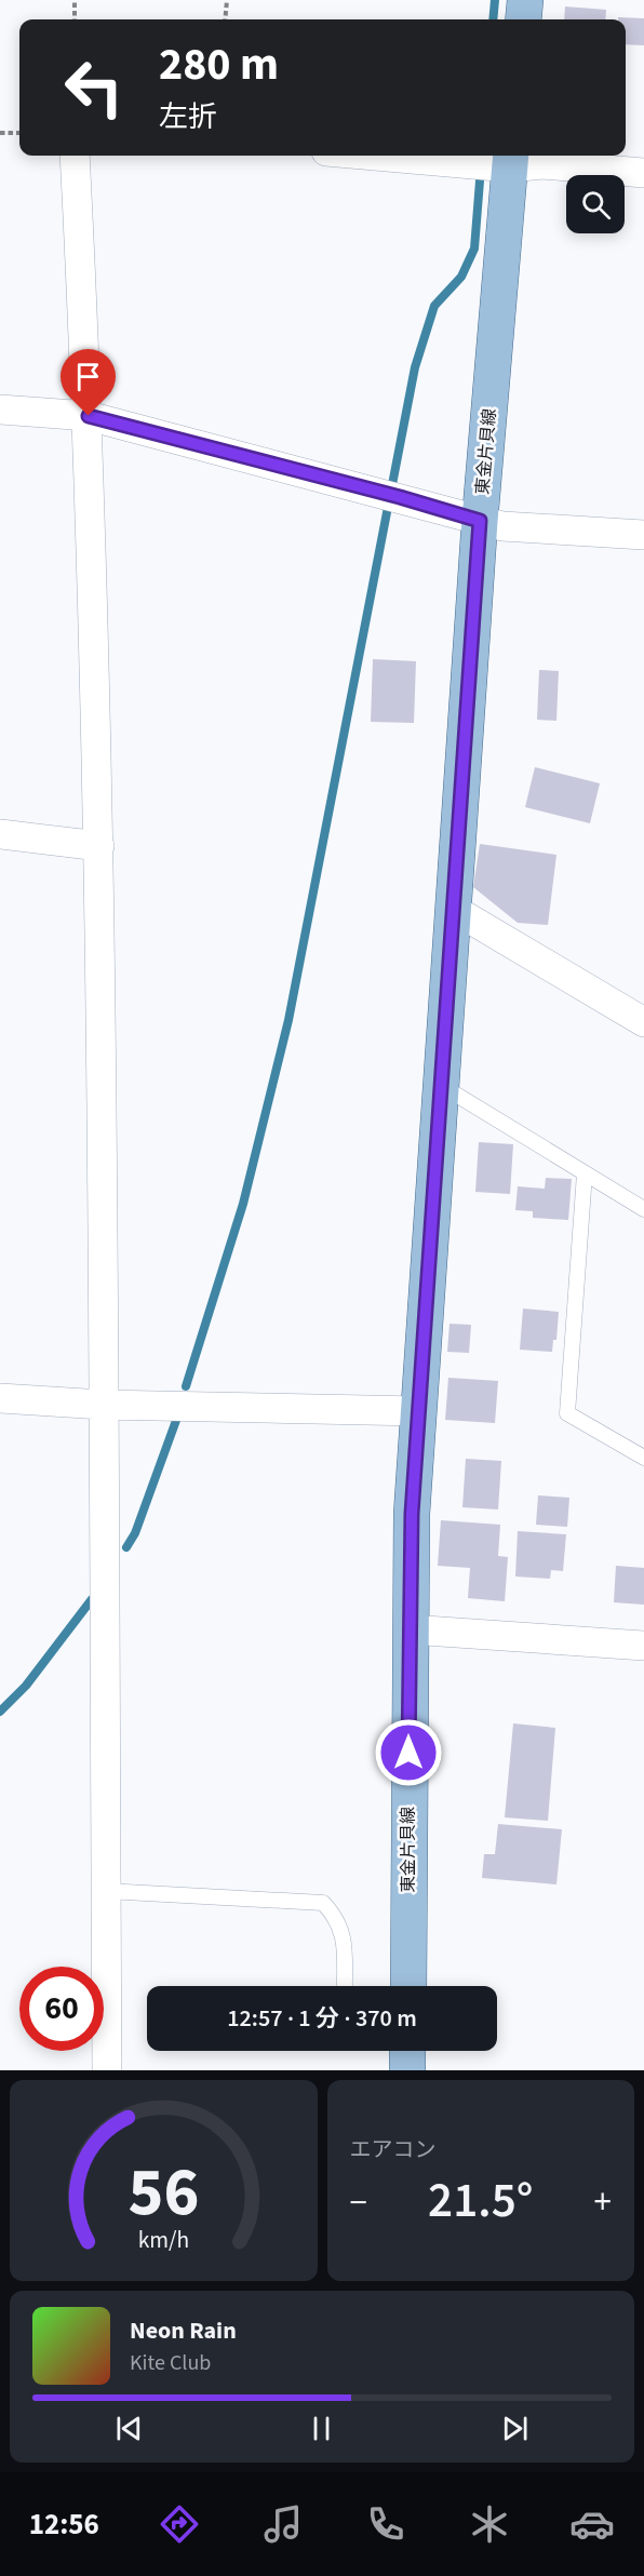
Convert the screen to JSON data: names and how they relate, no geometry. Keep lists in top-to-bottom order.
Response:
{
  "streets": {
    "main road": ["東金片貝線"]
  },
  "page": {
    "turn": ["280 m", "左折"],
    "limit": "60",
    "trip": "12:57 · 1 分 · 370 m",
    "tile": "エアコン",
    "heat": ["−", "21.5°", "+"],
    "song": ["Neon Rain", "Kite Club"],
    "tabs": "12:56",
    "gauge": ["56", "km/h"]
  }
}
